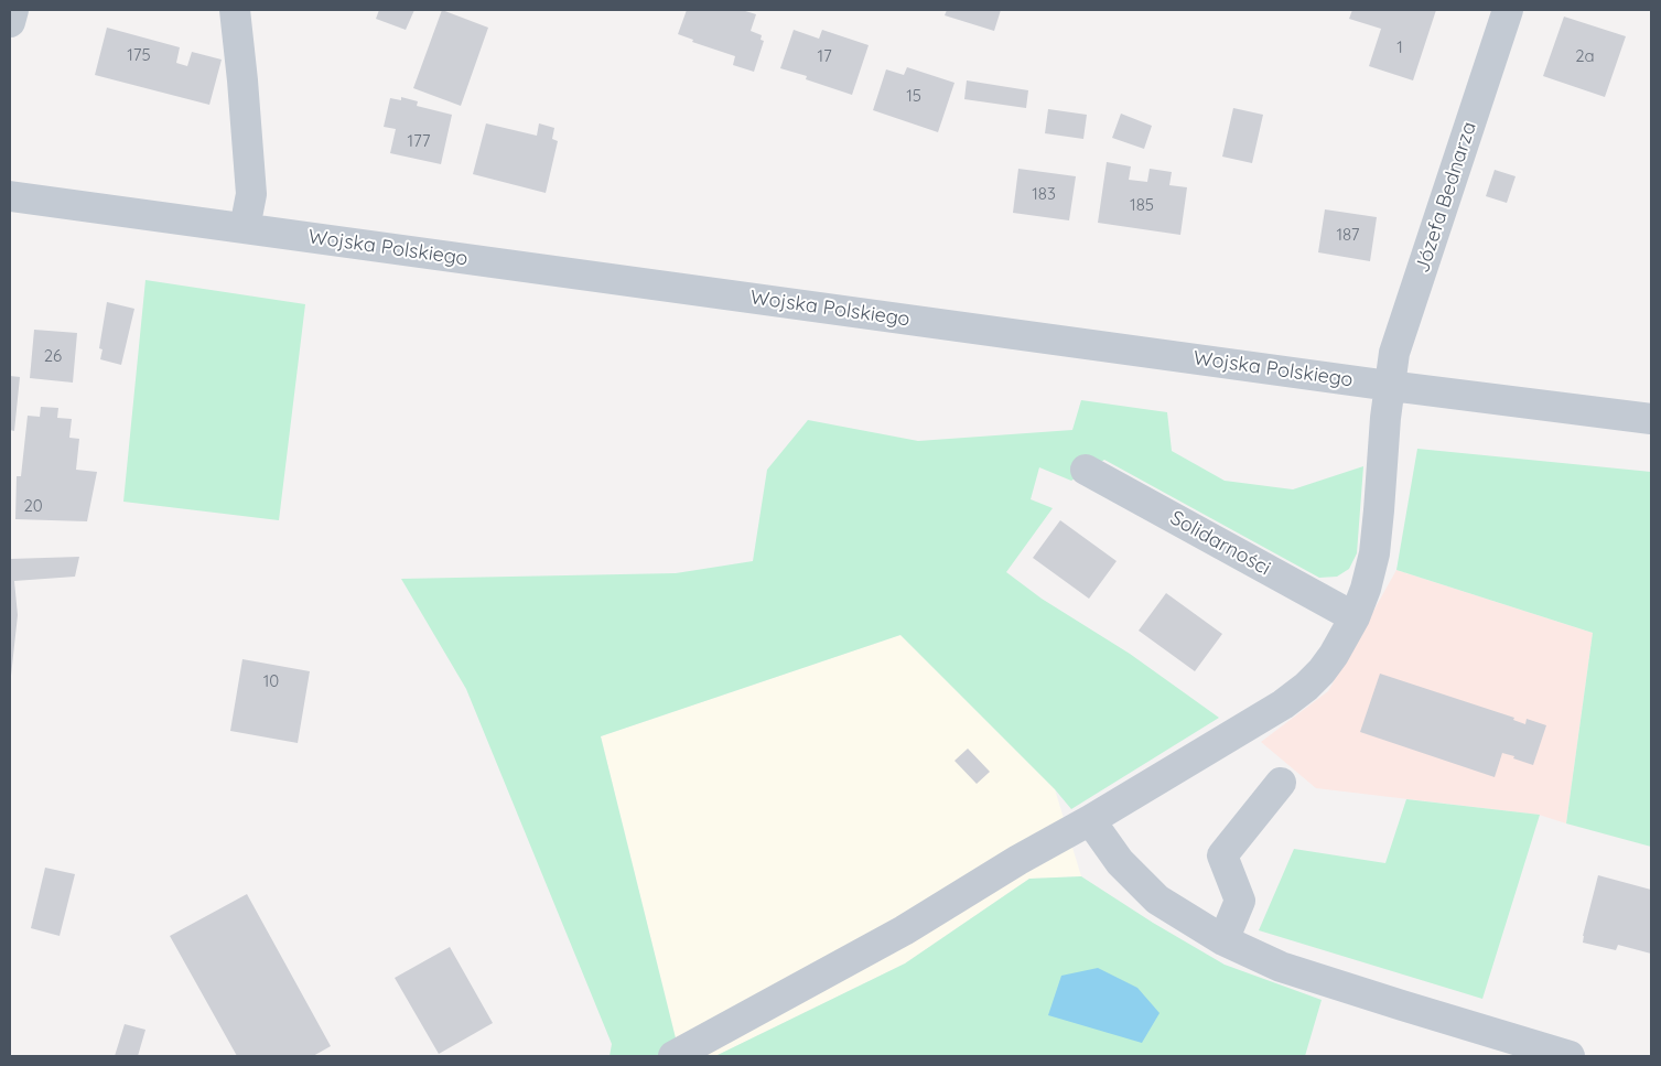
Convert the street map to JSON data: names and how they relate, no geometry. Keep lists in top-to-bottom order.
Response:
{
  "streets": {
    "street": ["Józefa Bednarza", "Wojska Polskiego", "Solidarności"]
  },
  "crossings": [
    ["Józefa Bednarza", "Wojska Polskiego"],
    ["Józefa Bednarza", "Solidarności"]
  ],
  "house_numbers": [
    "1",
    "175",
    "17",
    "2a",
    "15",
    "177",
    "183",
    "185",
    "187",
    "26",
    "20",
    "10"
  ]
}
